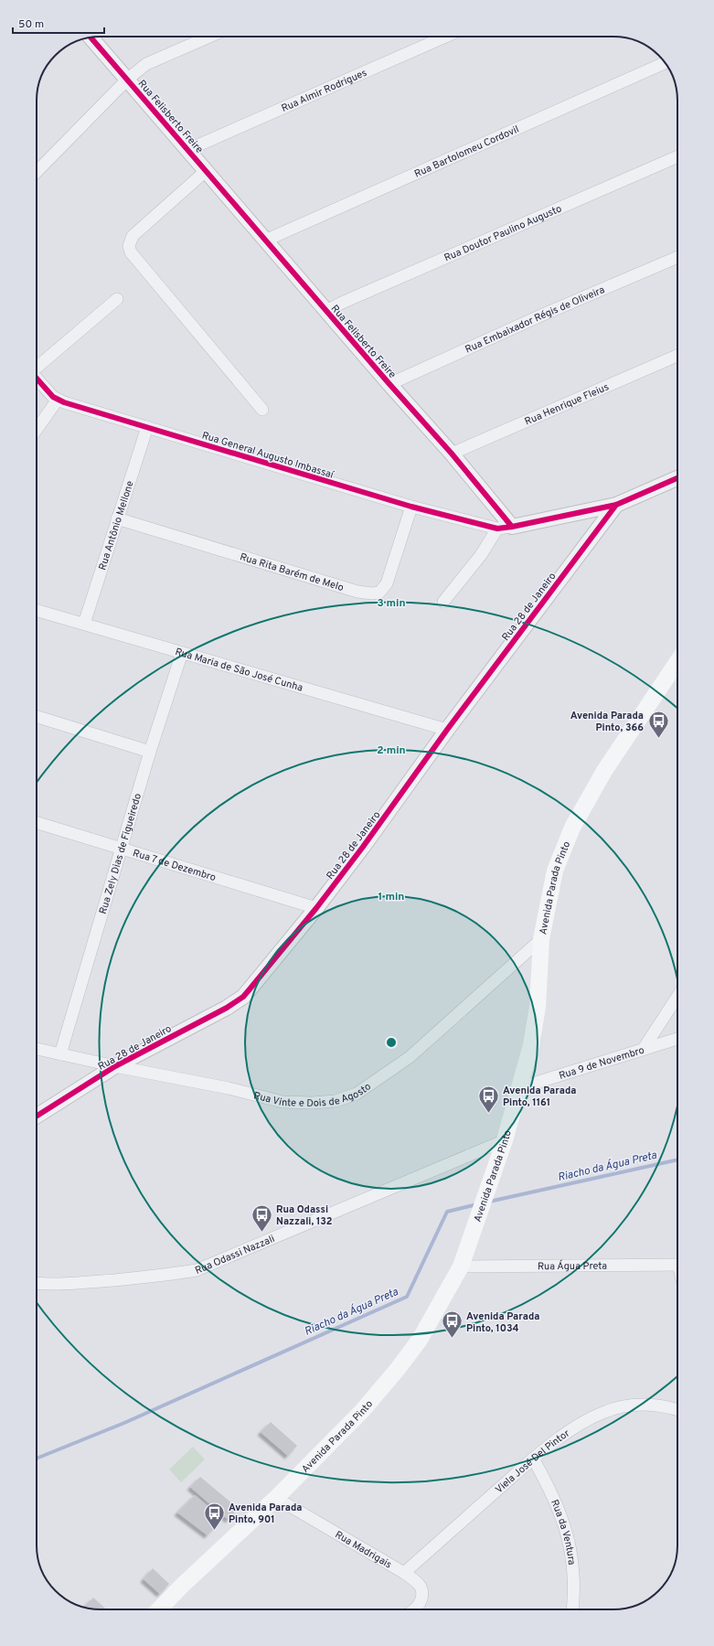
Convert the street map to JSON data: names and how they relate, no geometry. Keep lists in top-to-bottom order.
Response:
{
  "streets": {
    "main road": ["Avenida Parada Pinto"],
    "street": [
      "Rua Almir Rodrigues",
      "Rua Felisberto Freire",
      "Rua Bartolomeu Cordovil",
      "Rua Doutor Paulino Augusto",
      "Rua Embaixador Régis de Oliveira",
      "Rua Henrique Fleius",
      "Rua General Augusto Imbassaí",
      "Rua Antônio Mellone",
      "Rua Rita Barém de Melo",
      "Rua 28 de Janeiro",
      "Rua Maria de São José Cunha",
      "Rua Zely Dias de Figueiredo",
      "Rua 7 de Dezembro",
      "Rua 9 de Novembro",
      "Rua Vinte e Dois de Agosto",
      "Rua Odassi Nazzali",
      "Rua Água Preta",
      "Viela José Del Pintor",
      "Rua da Ventura",
      "Rua Madrigais"
    ]
  },
  "crossings": [
    ["Rua Almir Rodrigues", "Rua Felisberto Freire"],
    ["Rua Felisberto Freire", "Rua Bartolomeu Cordovil"],
    ["Rua Felisberto Freire", "Rua Doutor Paulino Augusto"],
    ["Rua Felisberto Freire", "Rua Embaixador Régis de Oliveira"],
    ["Rua Felisberto Freire", "Rua Henrique Fleius"],
    ["Rua Felisberto Freire", "Rua General Augusto Imbassaí"],
    ["Rua General Augusto Imbassaí", "Rua Antônio Mellone"],
    ["Rua General Augusto Imbassaí", "Rua Rita Barém de Melo"],
    ["Rua Antônio Mellone", "Rua Rita Barém de Melo"],
    ["Rua Antônio Mellone", "Rua Maria de São José Cunha"],
    ["Rua 28 de Janeiro", "Rua Maria de São José Cunha"],
    ["Rua 28 de Janeiro", "Rua 7 de Dezembro"],
    ["Rua 28 de Janeiro", "Rua Vinte e Dois de Agosto"],
    ["Rua Maria de São José Cunha", "Rua Zely Dias de Figueiredo"],
    ["Rua Zely Dias de Figueiredo", "Rua 7 de Dezembro"],
    ["Rua Zely Dias de Figueiredo", "Rua Vinte e Dois de Agosto"],
    ["Avenida Parada Pinto", "Rua 9 de Novembro"],
    ["Avenida Parada Pinto", "Rua Vinte e Dois de Agosto"],
    ["Avenida Parada Pinto", "Rua Odassi Nazzali"],
    ["Avenida Parada Pinto", "Rua Água Preta"],
    ["Avenida Parada Pinto", "Rua Madrigais"],
    ["Viela José Del Pintor", "Rua da Ventura"],
    ["Viela José Del Pintor", "Rua Madrigais"]
  ],
  "water": ["Riacho da Água Preta"],
  "places": {
    "bus stop": [
      "Avenida Parada Pinto, 366",
      "Avenida Parada Pinto, 1161",
      "Rua Odassi Nazzali, 132",
      "Avenida Parada Pinto, 1034",
      "Avenida Parada Pinto, 901"
    ]
  },
  "scale_bar": "50 m",
  "rings": ["3 min", "2 min", "1 min"]
}
